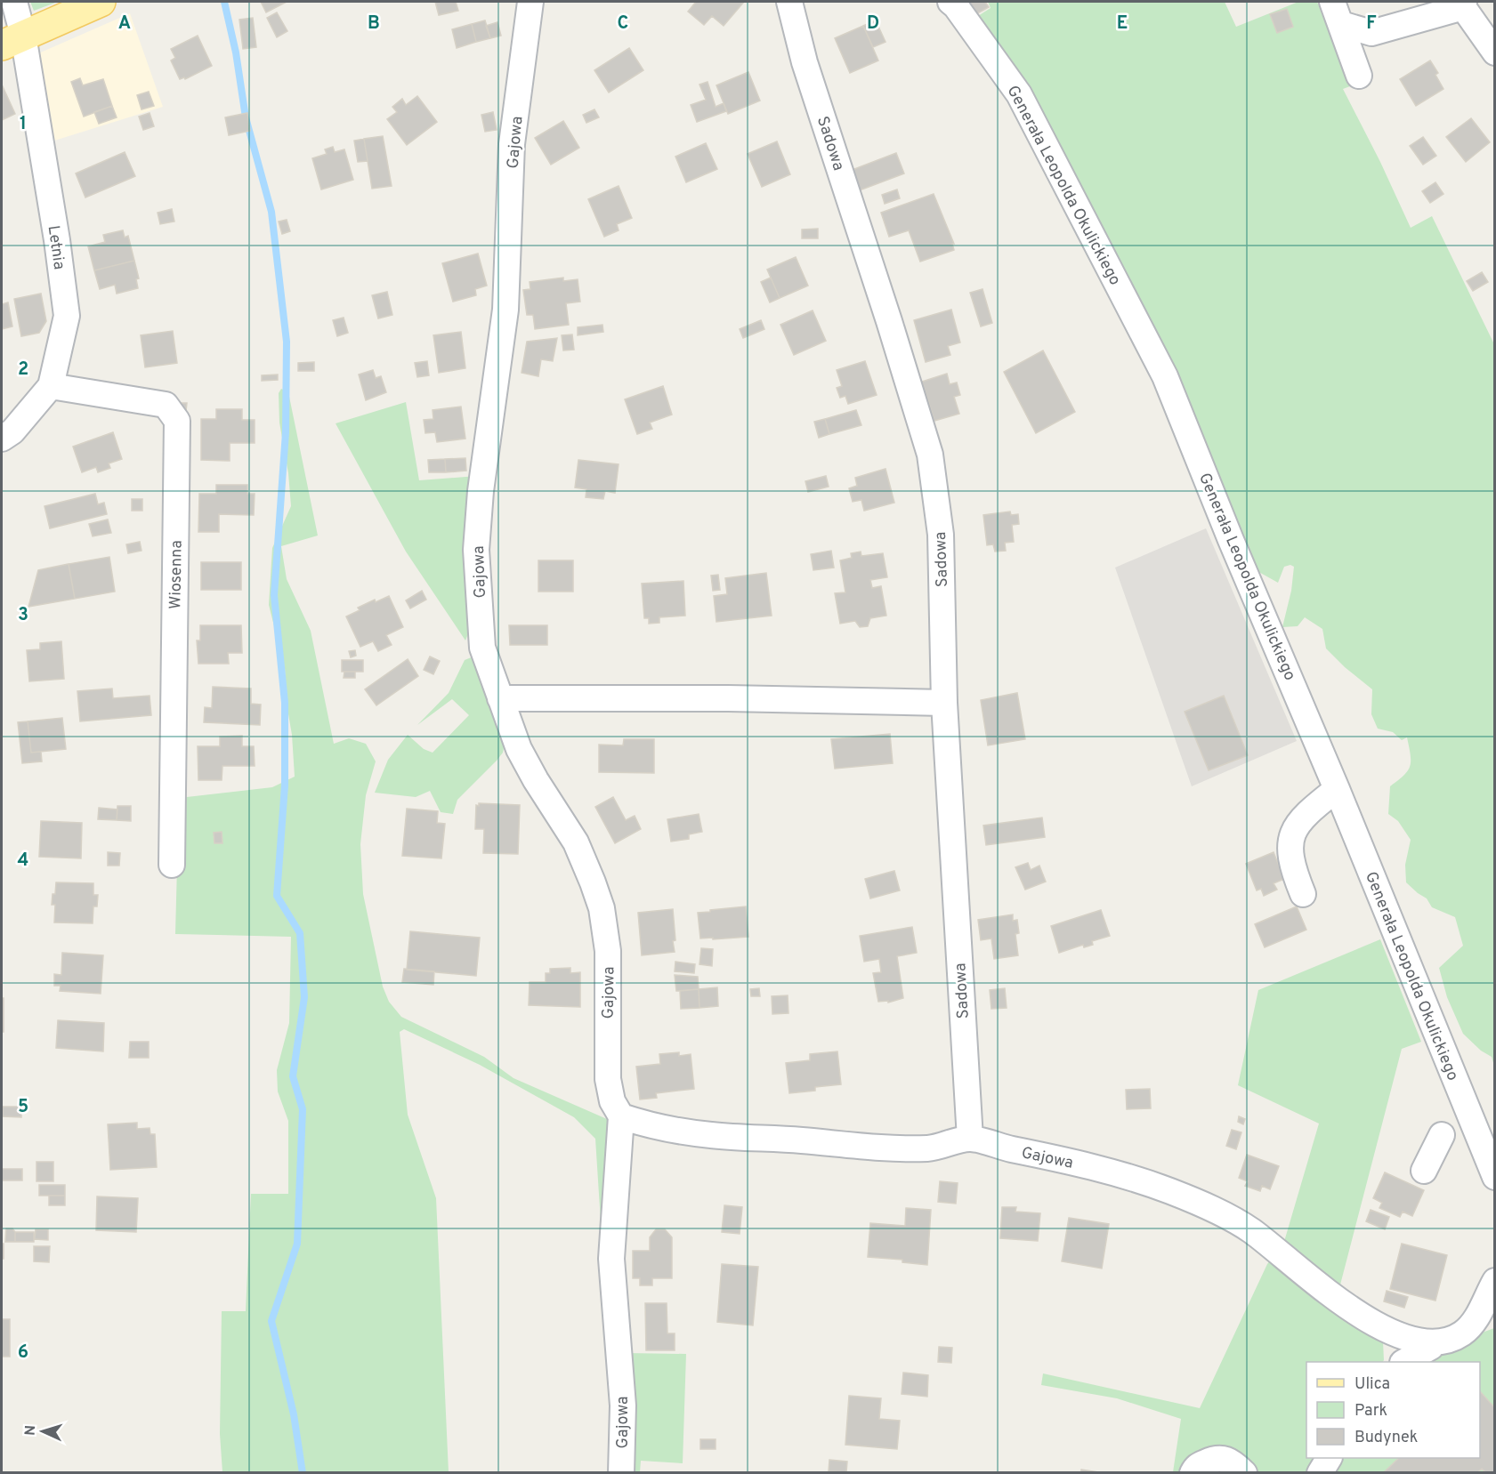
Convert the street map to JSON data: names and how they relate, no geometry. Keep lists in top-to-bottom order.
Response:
{
  "streets": {
    "street": [
      "Gajowa",
      "Sadowa",
      "Generała Leopolda Okulickiego",
      "Letnia",
      "Wiosenna"
    ]
  },
  "crossings": [
    ["Gajowa", "Sadowa"],
    ["Letnia", "Wiosenna"]
  ],
  "legend": ["Ulica", "Park", "Budynek"],
  "north": "left",
  "grid": {
    "columns": [
      "A",
      "B",
      "C",
      "D",
      "E",
      "F"
    ],
    "rows": [
      "1",
      "2",
      "3",
      "4",
      "5",
      "6"
    ]
  }
}
